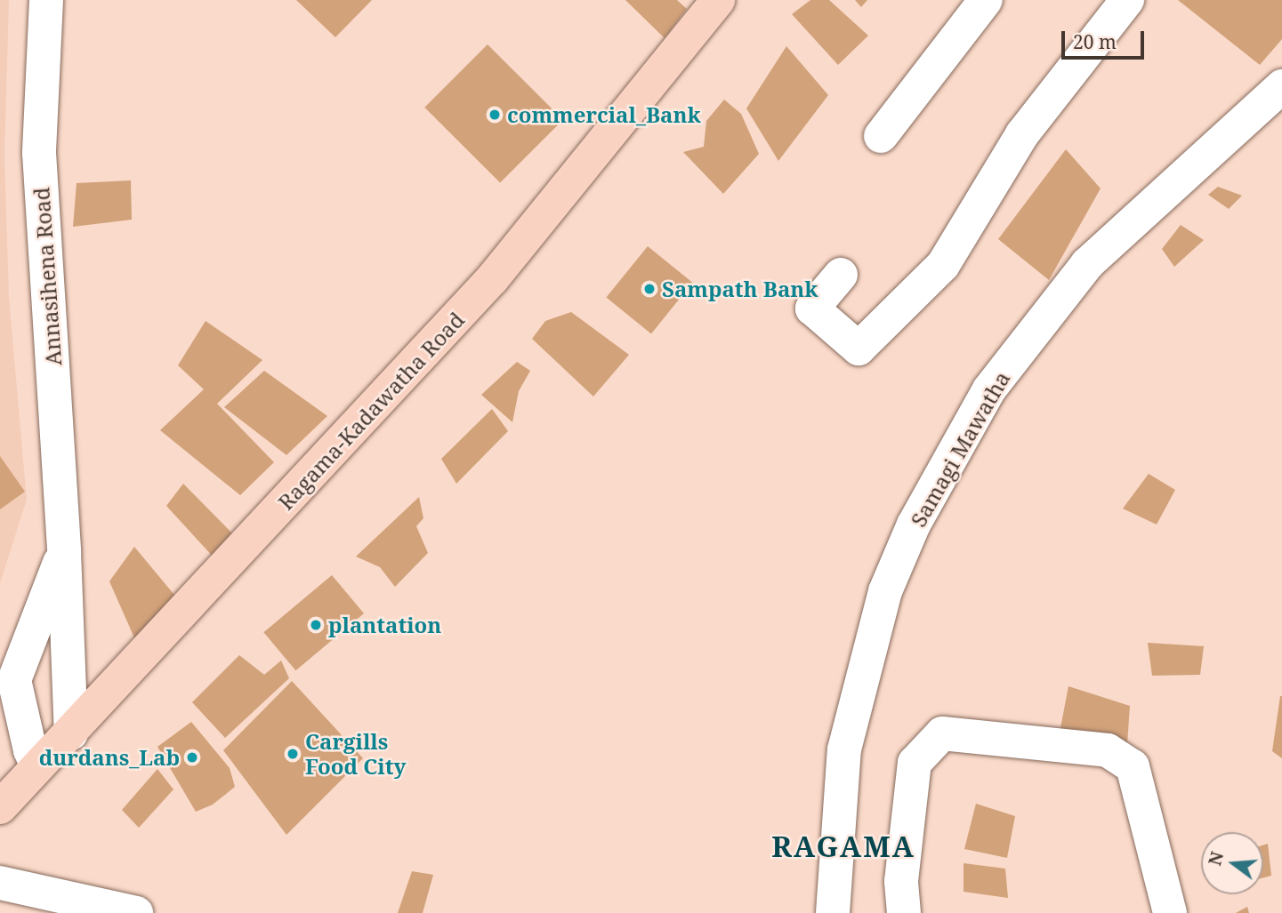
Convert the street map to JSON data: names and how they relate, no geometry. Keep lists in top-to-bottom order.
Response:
{
  "streets": {
    "main road": ["Ragama-Kadawatha Road"],
    "street": ["Annasihena Road", "Samagi Mawatha"]
  },
  "crossings": [
    ["Annasihena Road", "Ragama-Kadawatha Road"]
  ],
  "districts": ["RAGAMA"],
  "places": [
    "commercial_Bank",
    "Sampath Bank",
    "plantation",
    "Cargills Food City",
    "durdans_Lab"
  ],
  "scale_bar": "20 m",
  "north": "left"
}
